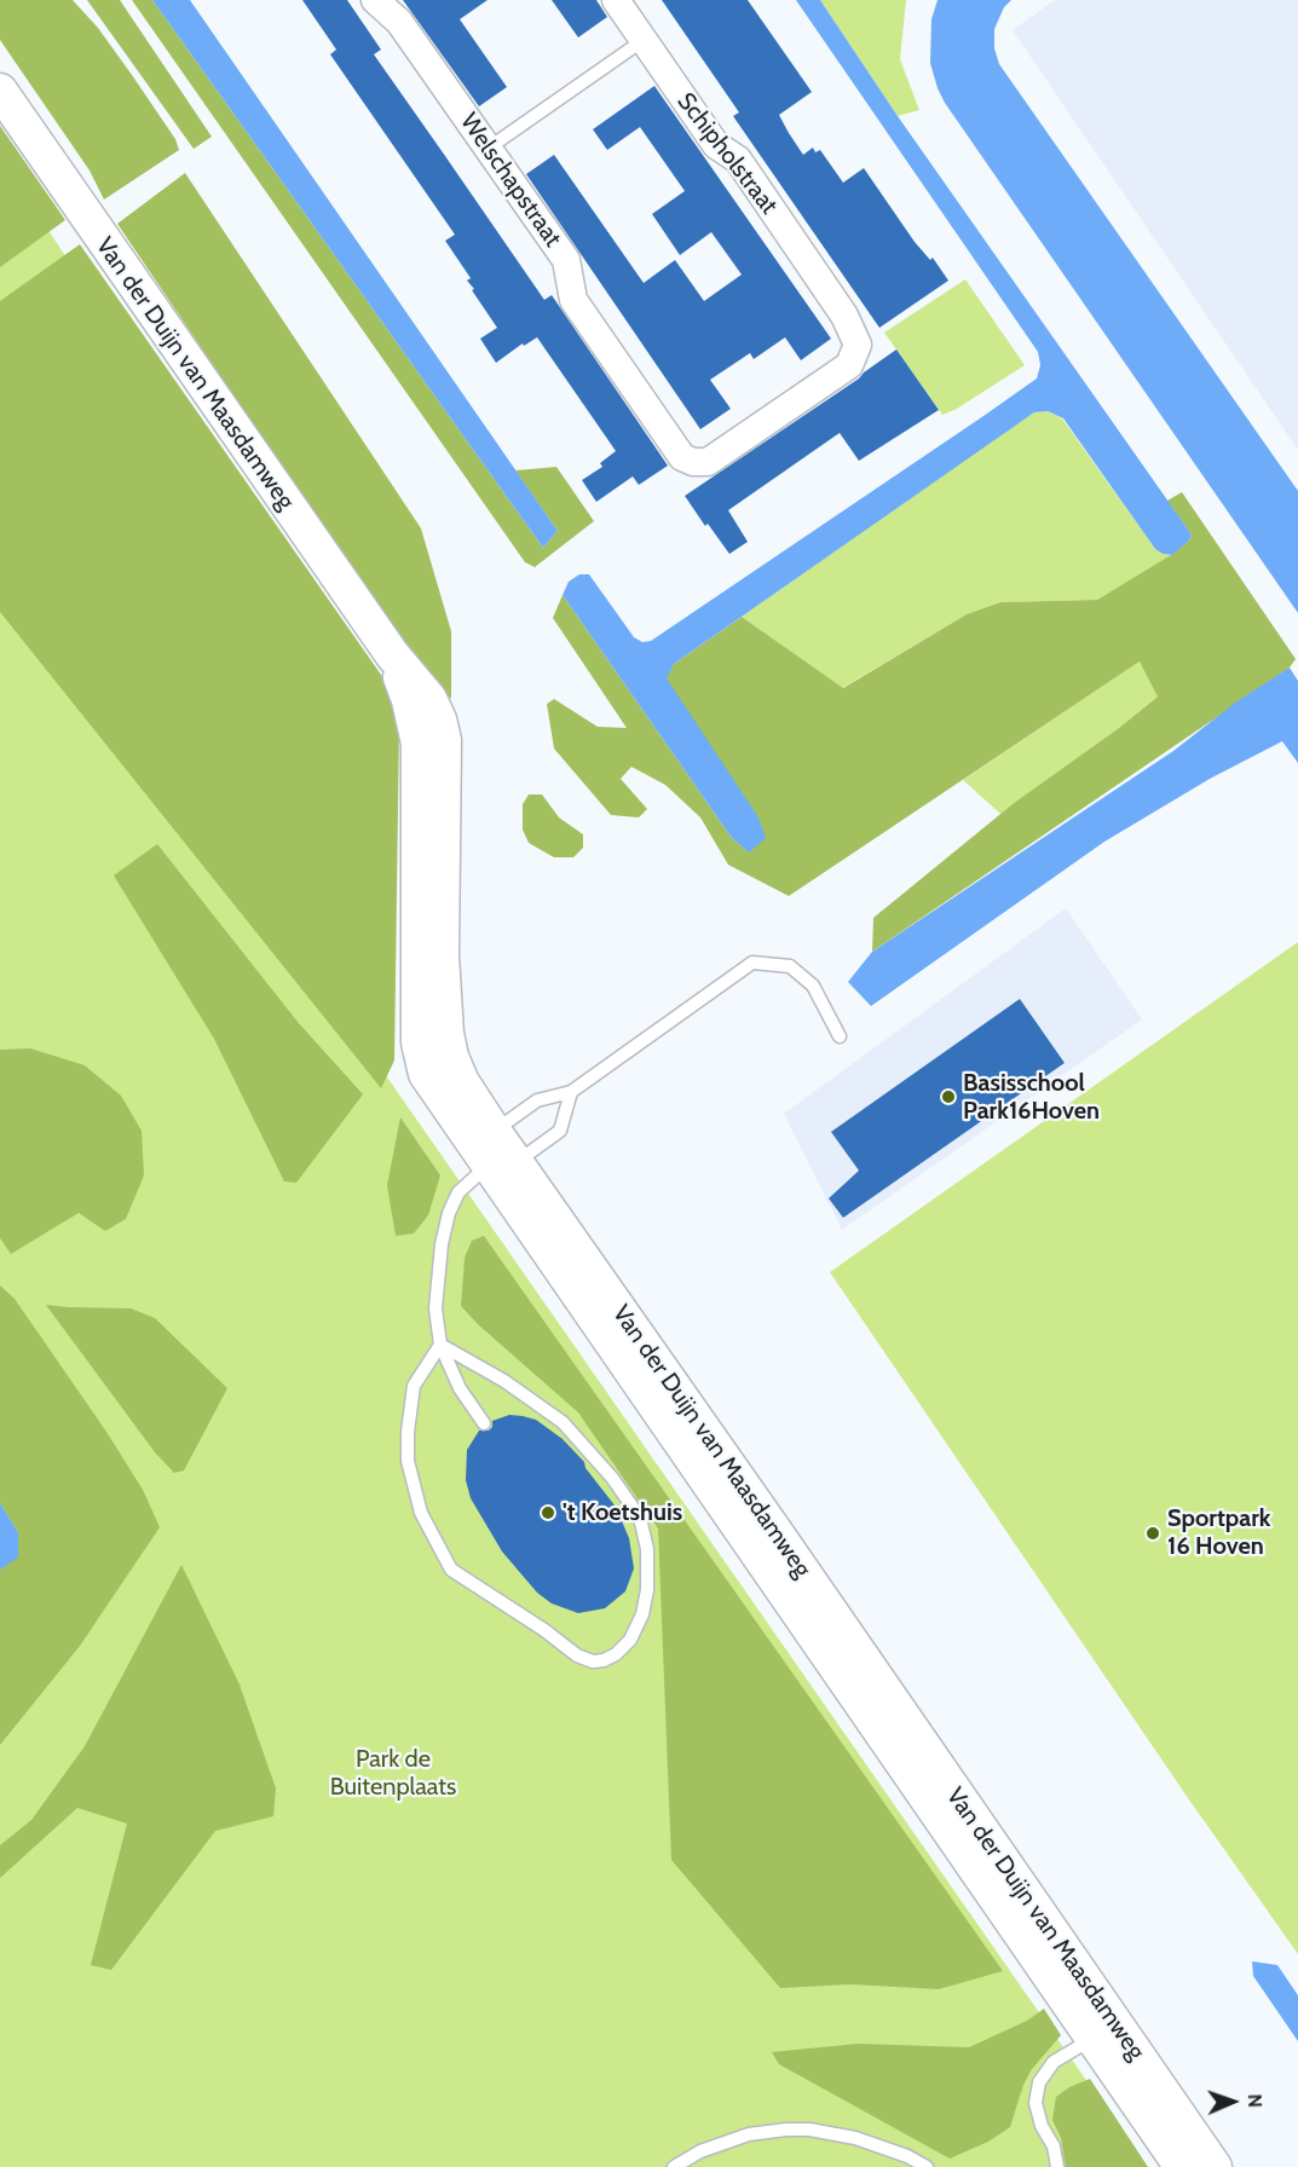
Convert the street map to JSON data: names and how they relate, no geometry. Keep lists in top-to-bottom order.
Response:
{
  "streets": {
    "street": ["Schipholstraat", "Welschapstraat", "Van der Duijn van Maasdamweg"]
  },
  "crossings": [
    ["Schipholstraat", "Welschapstraat"]
  ],
  "parks": ["Park de Buitenplaats"],
  "places": ["Basisschool Park16Hoven", "'t Koetshuis", "Sportpark 16 Hoven"],
  "north": "right"
}
